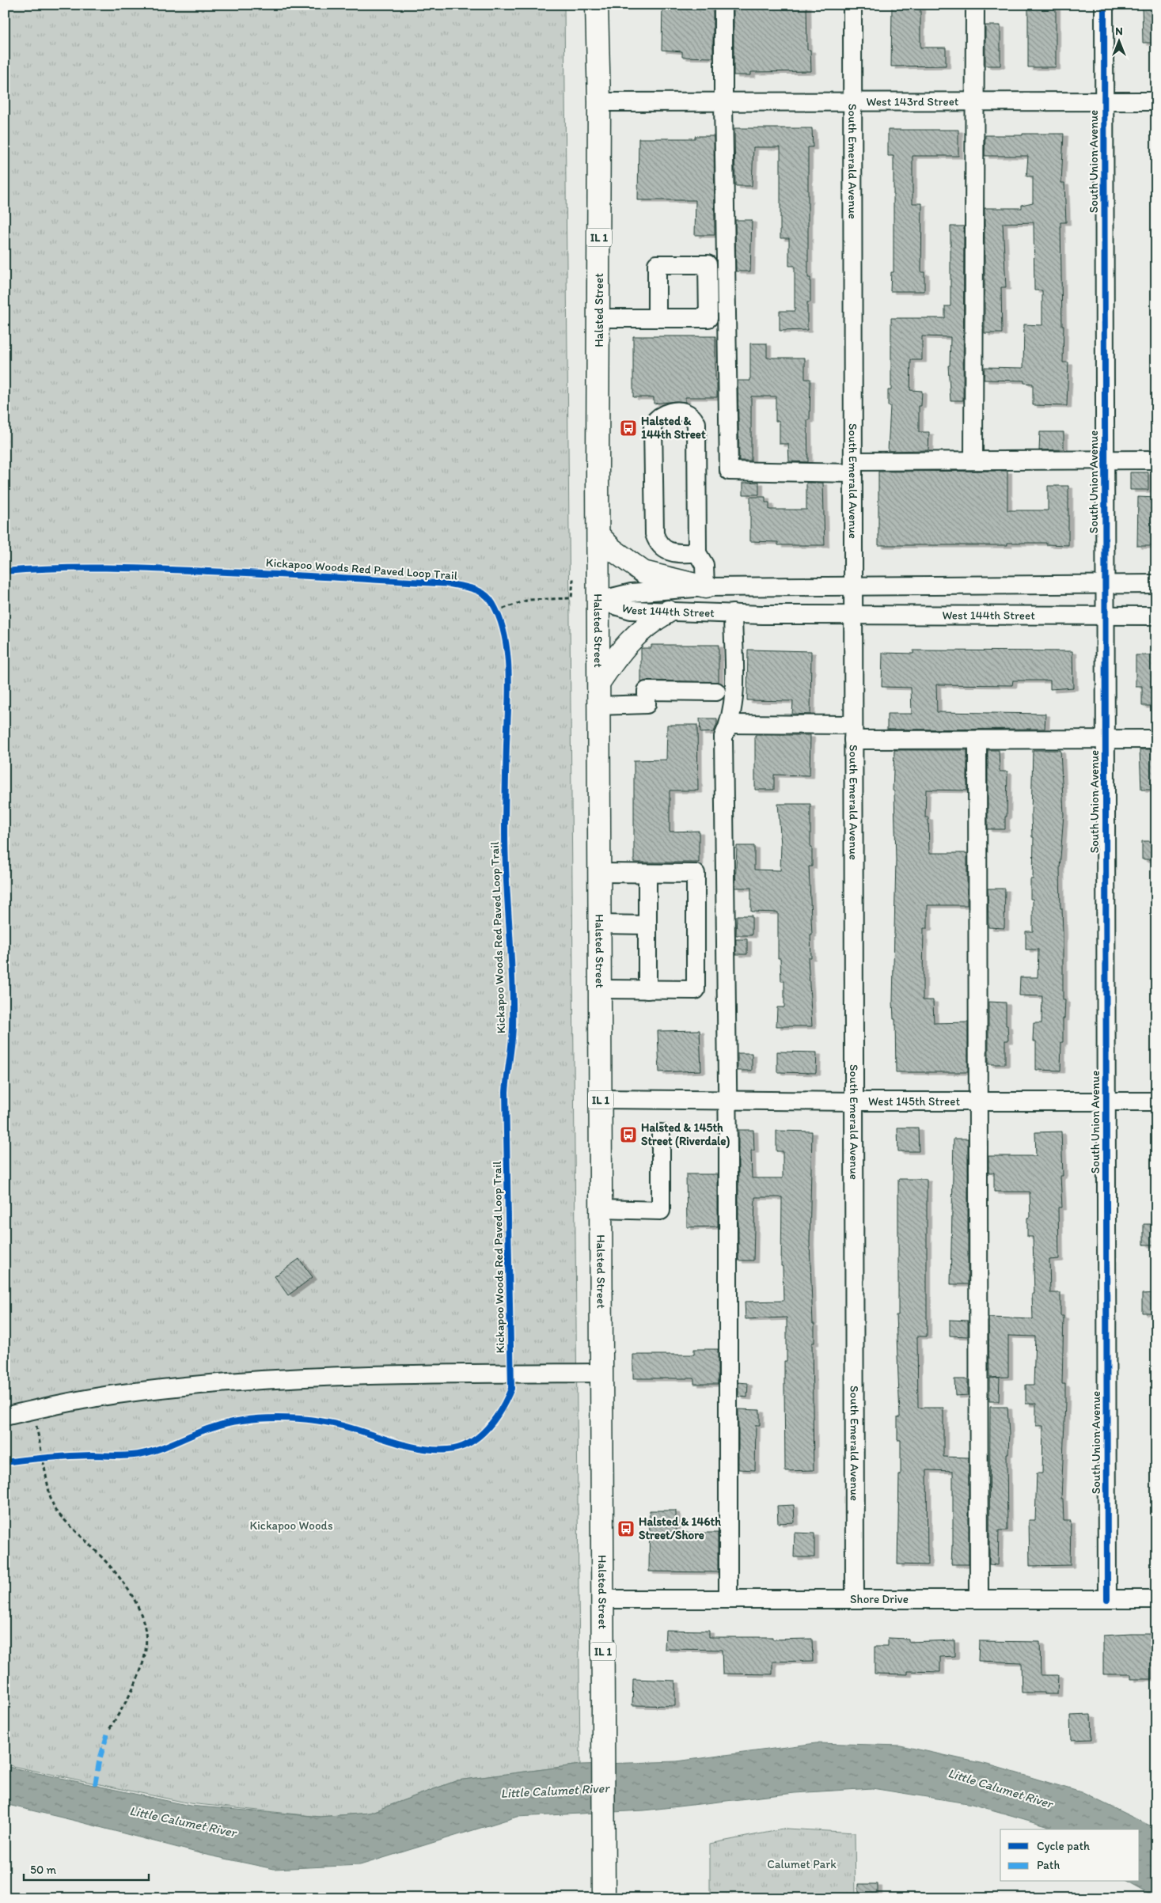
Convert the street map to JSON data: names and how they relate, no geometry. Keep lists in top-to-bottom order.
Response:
{
  "streets": {
    "main road": ["IL 1", "Halsted Street"],
    "street": [
      "West 143rd Street",
      "South Emerald Avenue",
      "South Union Avenue",
      "West 144th Street",
      "West 145th Street",
      "Shore Drive"
    ],
    "cycle path": ["Kickapoo Woods Red Paved Loop Trail"]
  },
  "crossings": [
    ["West 143rd Street", "South Emerald Avenue"],
    ["West 143rd Street", "South Union Avenue"],
    ["West 143rd Street", "Halsted Street"],
    ["South Emerald Avenue", "West 144th Street"],
    ["South Emerald Avenue", "West 145th Street"],
    ["South Emerald Avenue", "Shore Drive"],
    ["South Union Avenue", "West 144th Street"],
    ["South Union Avenue", "West 145th Street"],
    ["South Union Avenue", "Shore Drive"],
    ["Halsted Street", "West 144th Street"],
    ["Halsted Street", "West 145th Street"],
    ["Halsted Street", "Shore Drive"]
  ],
  "water": ["Little Calumet River"],
  "parks": ["Kickapoo Woods", "Calumet Park"],
  "places": {
    "bus stop": ["Halsted & 144th Street", "Halsted & 145th Street (Riverdale)", "Halsted & 146th Street/Shore"]
  },
  "legend": ["Cycle path", "Path"],
  "scale_bar": "50 m",
  "north": "top"
}
